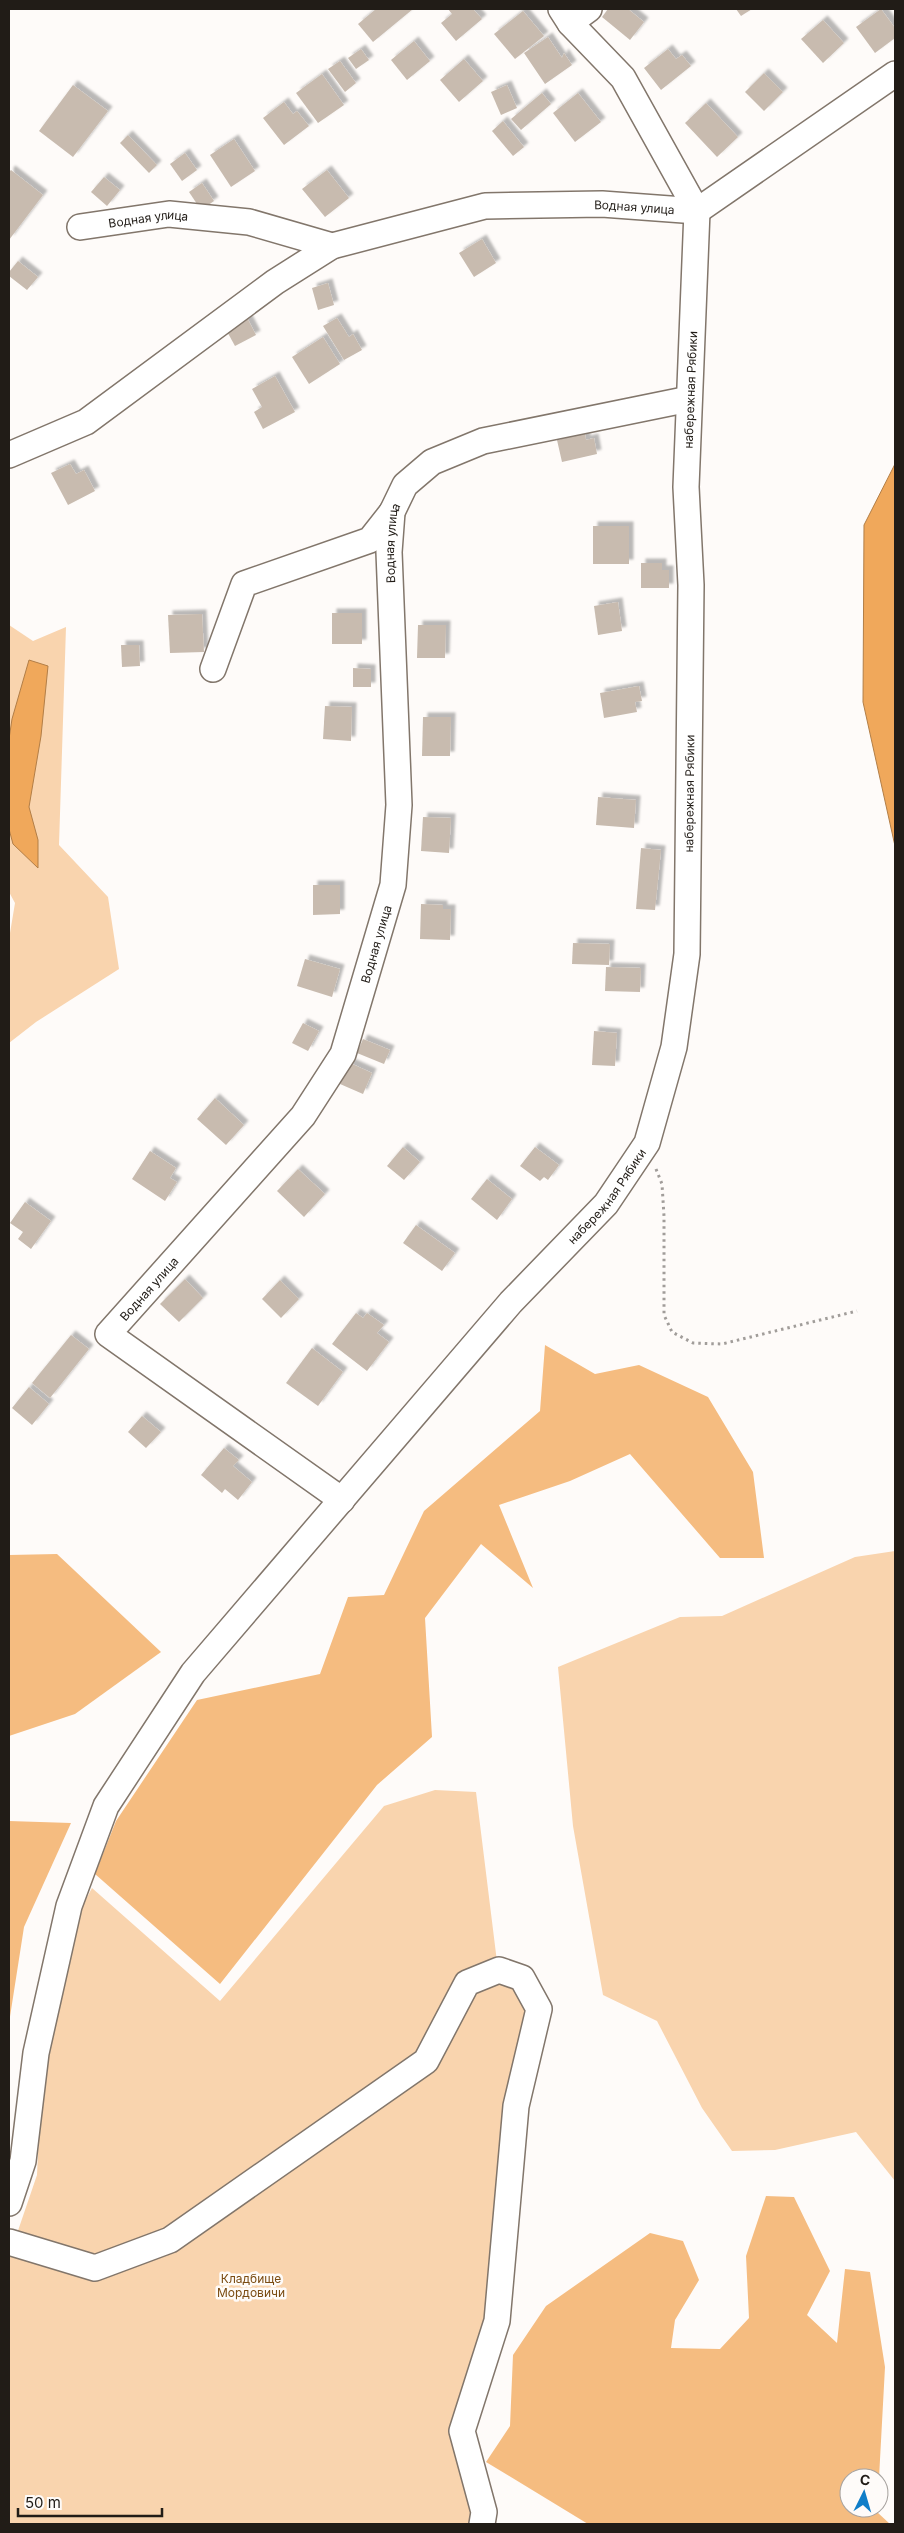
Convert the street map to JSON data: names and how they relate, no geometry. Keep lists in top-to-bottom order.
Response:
{
  "streets": {
    "street": ["Водная улица", "набережная Рябики"]
  },
  "crossings": [
    ["Водная улица", "набережная Рябики"]
  ],
  "parks": ["Кладбище Мордовичи"],
  "scale_bar": "50 m",
  "north": "top"
}
